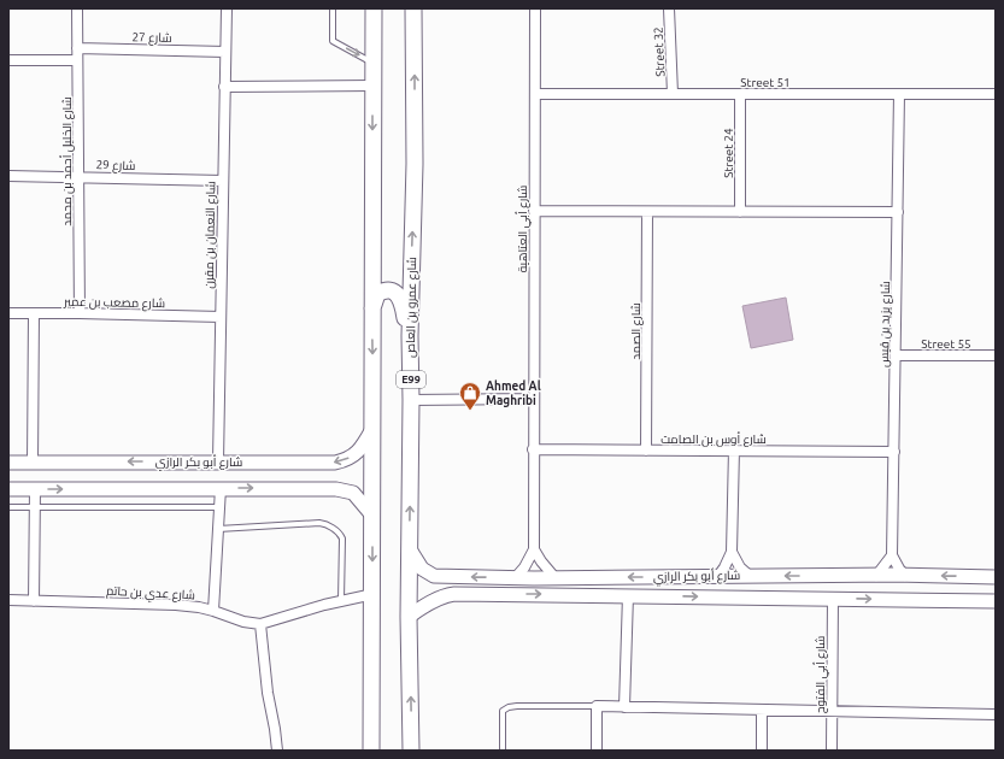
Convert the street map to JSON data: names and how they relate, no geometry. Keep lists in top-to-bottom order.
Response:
{
  "streets": {
    "main road": ["شارع عمرو بن العاص", "E99"],
    "street": [
      "شارع 27",
      "Street 32",
      "Street 51",
      "Street 24",
      "شارع الخليل أحمد بن محمد",
      "شارع 29",
      "شارع أبي العتاهية",
      "شارع النعمان بن مقرن",
      "شارع مصعب بن عمير",
      "شارع يزيد بن قيس",
      "شارع الصمد",
      "Street 55",
      "شارع أوس بن الصامت",
      "شارع أبو بكر الرازي",
      "شارع عدي بن حاتم",
      "شارع أبي الفتوح"
    ]
  },
  "crossings": [
    ["شارع 27", "شارع الخليل أحمد بن محمد"],
    ["شارع 27", "شارع النعمان بن مقرن"],
    ["Street 32", "Street 51"],
    ["Street 51", "Street 24"],
    ["Street 51", "شارع أبي العتاهية"],
    ["Street 51", "شارع يزيد بن قيس"],
    ["شارع الخليل أحمد بن محمد", "شارع 29"],
    ["شارع الخليل أحمد بن محمد", "شارع مصعب بن عمير"],
    ["شارع 29", "شارع النعمان بن مقرن"],
    ["شارع أبي العتاهية", "شارع أوس بن الصامت"],
    ["شارع النعمان بن مقرن", "شارع مصعب بن عمير"],
    ["شارع النعمان بن مقرن", "شارع أبو بكر الرازي"],
    ["شارع عمرو بن العاص", "شارع أبو بكر الرازي"],
    ["شارع يزيد بن قيس", "Street 55"],
    ["شارع يزيد بن قيس", "شارع أوس بن الصامت"],
    ["شارع الصمد", "شارع أوس بن الصامت"],
    ["شارع أبو بكر الرازي", "شارع أبي الفتوح"]
  ],
  "places": {
    "shop": ["Ahmed Al Maghribi"]
  }
}
